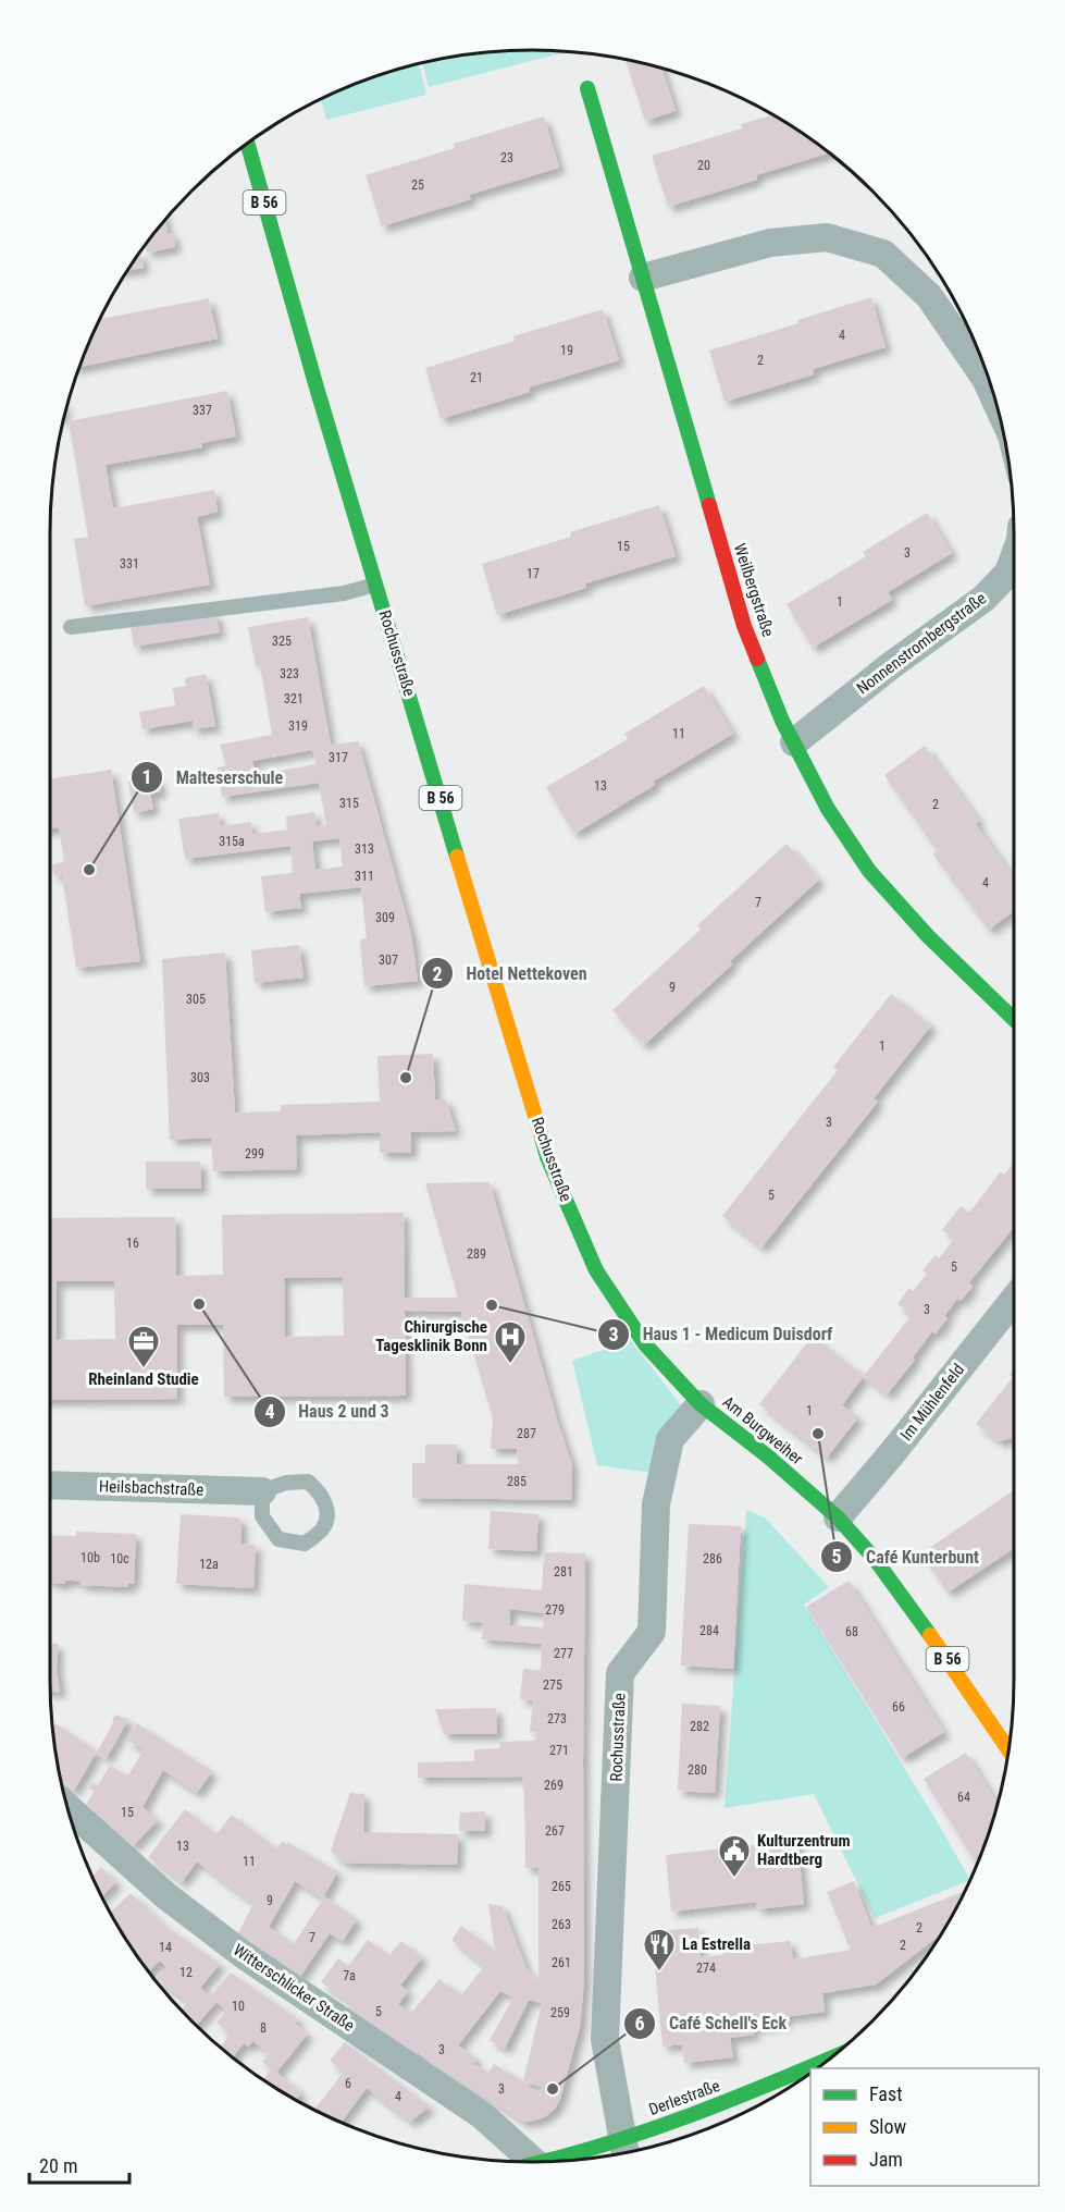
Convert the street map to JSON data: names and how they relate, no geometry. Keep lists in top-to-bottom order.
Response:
{
  "streets": {
    "main road": [
      "B 56",
      "Weilbergstraße",
      "Rochusstraße",
      "Am Burgweiher",
      "Derlestraße"
    ],
    "street": [
      "Nonnenstrombergstraße",
      "Im Mühlenfeld",
      "Heilsbachstraße",
      "Witterschlicker Straße"
    ]
  },
  "crossings": [
    ["Weilbergstraße", "Nonnenstrombergstraße"],
    ["Rochusstraße", "Am Burgweiher"],
    ["Rochusstraße", "Derlestraße"],
    ["Im Mühlenfeld", "Am Burgweiher"]
  ],
  "places": {
    "other": [
      "Malteserschule",
      "Hotel Nettekoven",
      "Haus 2 und 3",
      "Haus 1 - Medicum Duisdorf",
      "Café Kunterbunt",
      "Café Schell's Eck"
    ],
    "hospital": ["Chirurgische Tagesklinik Bonn"],
    "office": ["Rheinland Studie"],
    "public building": ["Kulturzentrum Hardtberg"],
    "restaurant": ["La Estrella"]
  },
  "house_numbers": [
    "23",
    "20",
    "25",
    "4",
    "19",
    "2",
    "21",
    "337",
    "15",
    "3",
    "331",
    "17",
    "1",
    "325",
    "323",
    "321",
    "319",
    "11",
    "317",
    "13",
    "315",
    "2",
    "315a",
    "313",
    "311",
    "4",
    "7",
    "309",
    "307",
    "9",
    "305",
    "1",
    "303",
    "3",
    "299",
    "5",
    "16",
    "289",
    "5",
    "3",
    "1",
    "287",
    "285",
    "10b",
    "10c",
    "286",
    "12a",
    "281",
    "279",
    "284",
    "68",
    "277",
    "275",
    "66",
    "273",
    "282",
    "271",
    "280",
    "269",
    "64",
    "15",
    "267",
    "13",
    "11",
    "265",
    "9",
    "263",
    "2",
    "7",
    "2",
    "14",
    "261",
    "274",
    "12",
    "7a",
    "10",
    "5",
    "259",
    "8",
    "3",
    "6",
    "3",
    "4"
  ],
  "legend": ["Fast", "Slow", "Jam"],
  "scale_bar": "20 m"
}
